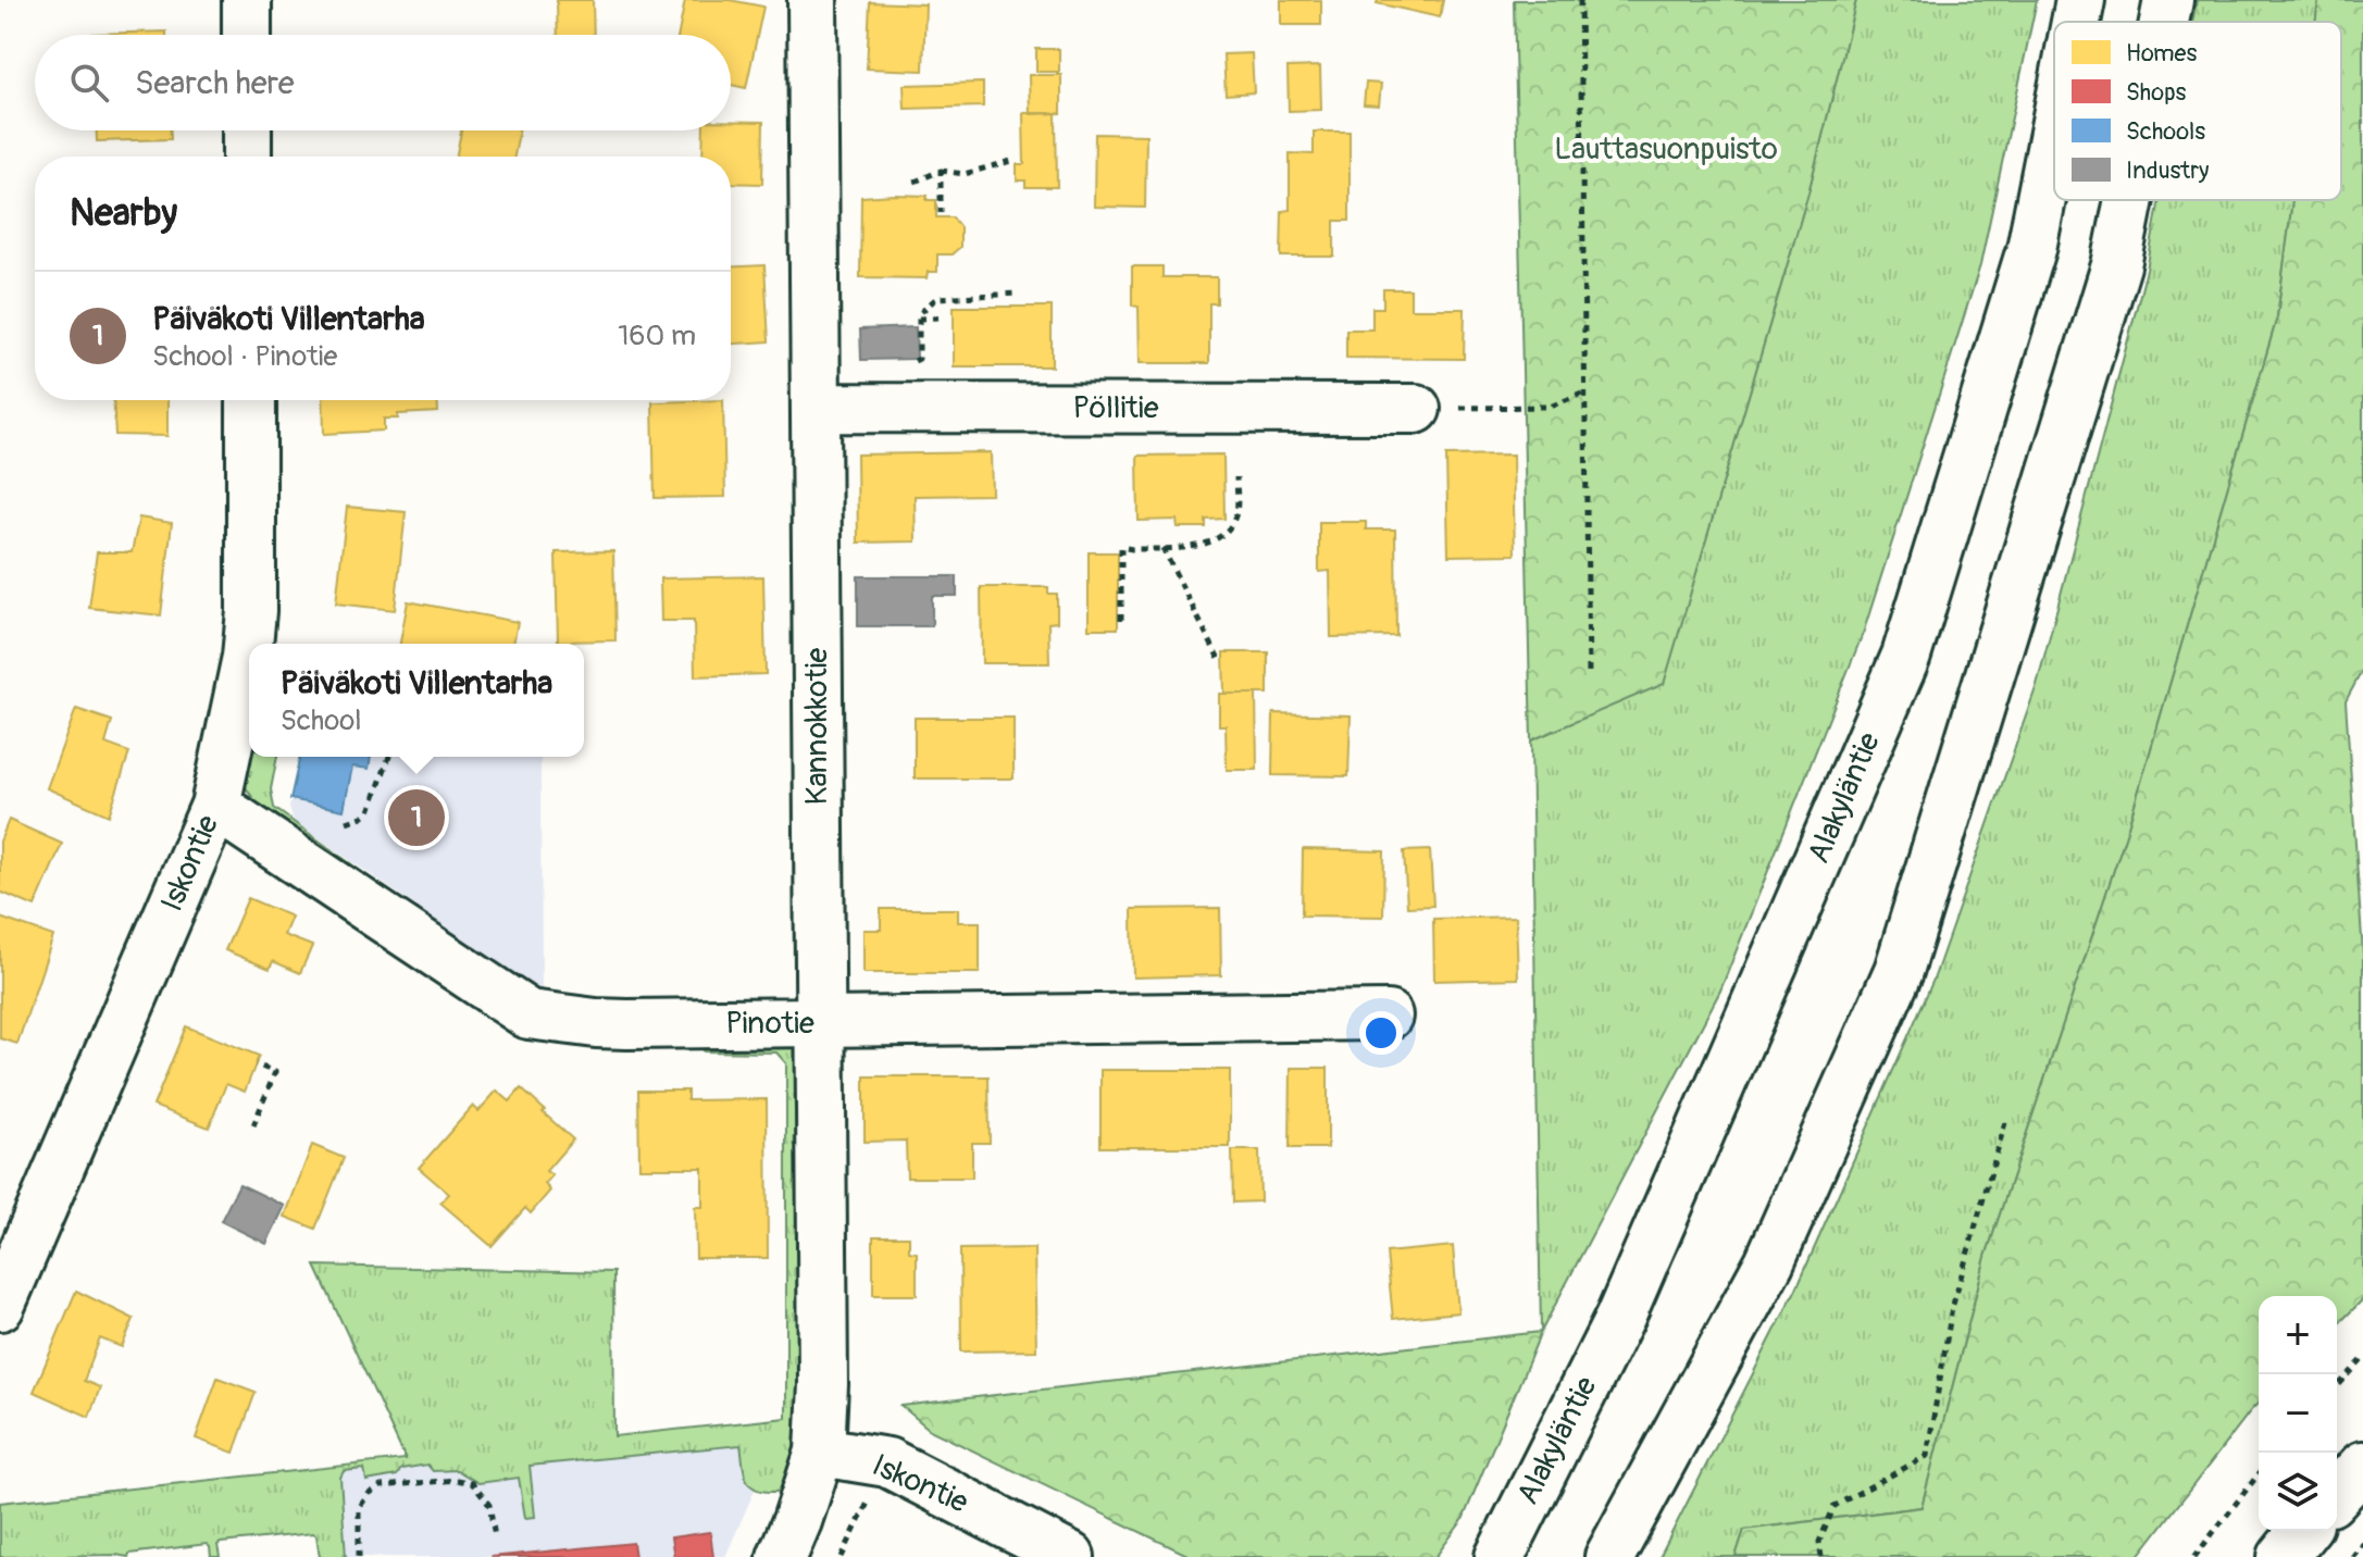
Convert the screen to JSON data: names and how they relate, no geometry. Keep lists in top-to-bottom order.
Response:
{
  "streets": {
    "street": [
      "Pöllitie",
      "Kannokkotie",
      "Alakyläntie",
      "Iskontie",
      "Pinotie"
    ]
  },
  "crossings": [
    ["Pöllitie", "Kannokkotie"],
    ["Kannokkotie", "Iskontie"],
    ["Kannokkotie", "Pinotie"],
    ["Iskontie", "Pinotie"]
  ],
  "parks": ["Lauttasuonpuisto"],
  "legend": [
    "Homes",
    "Shops",
    "Schools",
    "Industry"
  ],
  "page": {
    "search": "Search here",
    "heading": "Nearby",
    "list": [
      {
        "mark": "1",
        "name": "Päiväkoti Villentarha",
        "note": "School · Pinotie",
        "value": "160 m"
      }
    ],
    "popup": ["Päiväkoti Villentarha", "School"],
    "pins": "1",
    "map_buttons": ["+", "−"]
  }
}
